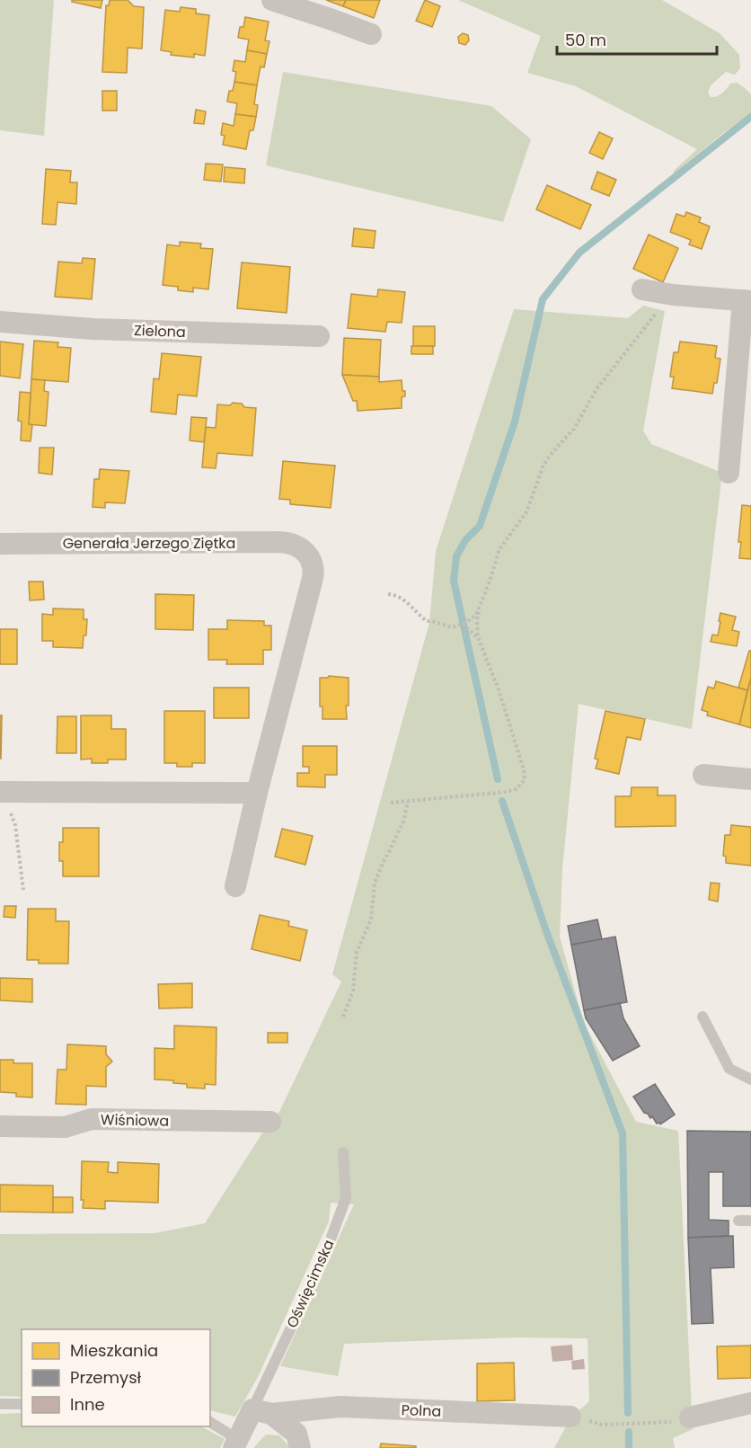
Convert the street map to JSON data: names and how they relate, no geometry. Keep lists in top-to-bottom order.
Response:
{
  "streets": {
    "street": [
      "Zielona",
      "Generała Jerzego Ziętka",
      "Wiśniowa",
      "Polna"
    ],
    "lane": ["Oświęcimska"]
  },
  "crossings": [
    ["Oświęcimska", "Polna"]
  ],
  "legend": ["Mieszkania", "Przemysł", "Inne"],
  "scale_bar": "50 m"
}
